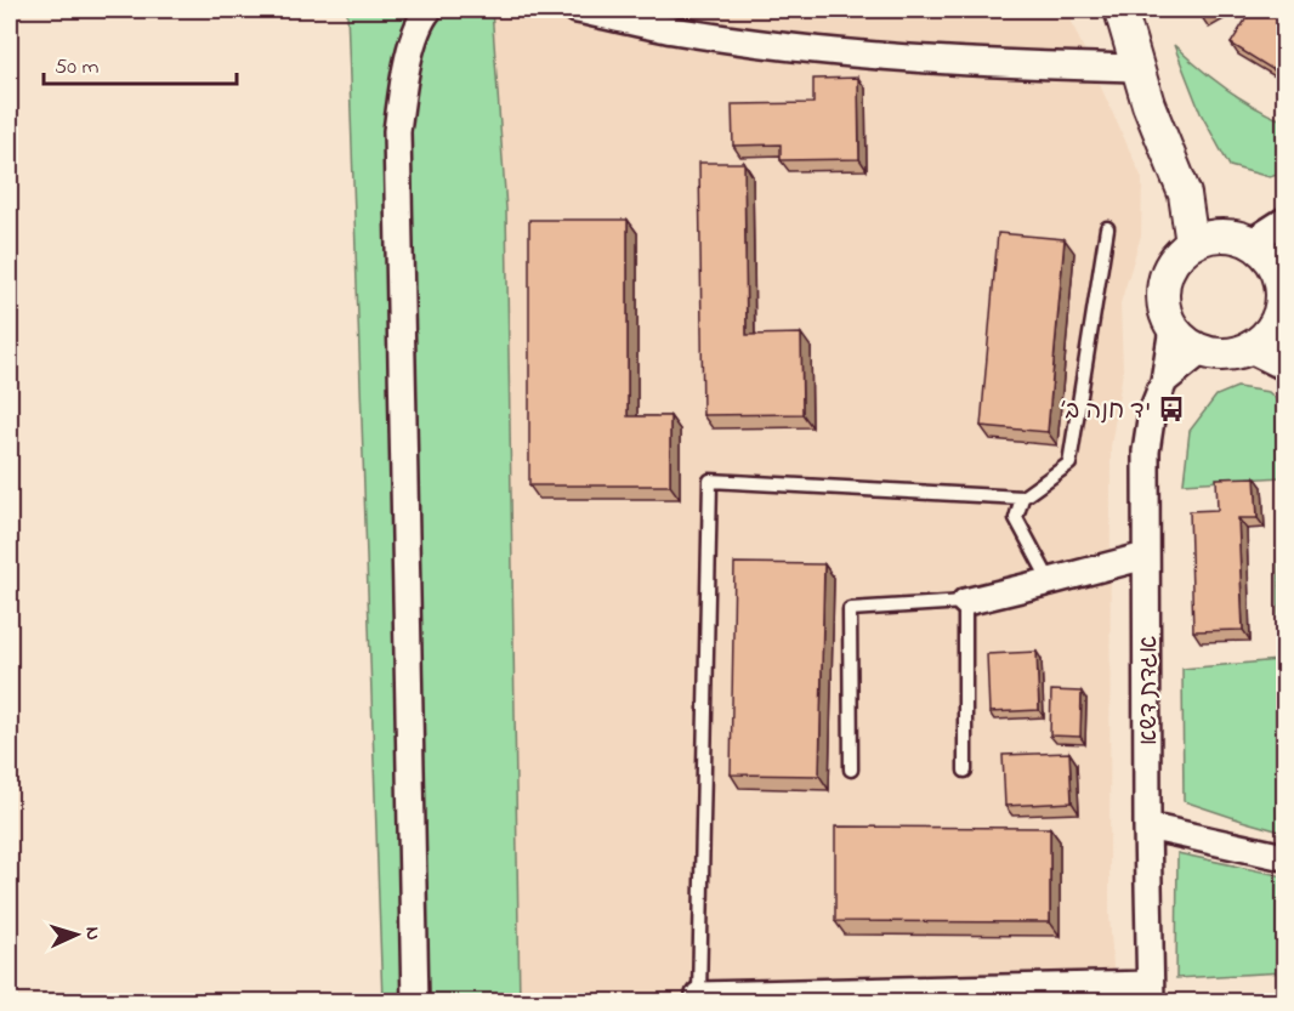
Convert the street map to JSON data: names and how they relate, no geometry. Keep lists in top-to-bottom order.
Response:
{
  "streets": {
    "street": ["אגדת דשא"]
  },
  "places": {
    "bus stop": ["יד חנה ב׳"]
  },
  "scale_bar": "50 m",
  "north": "right"
}
